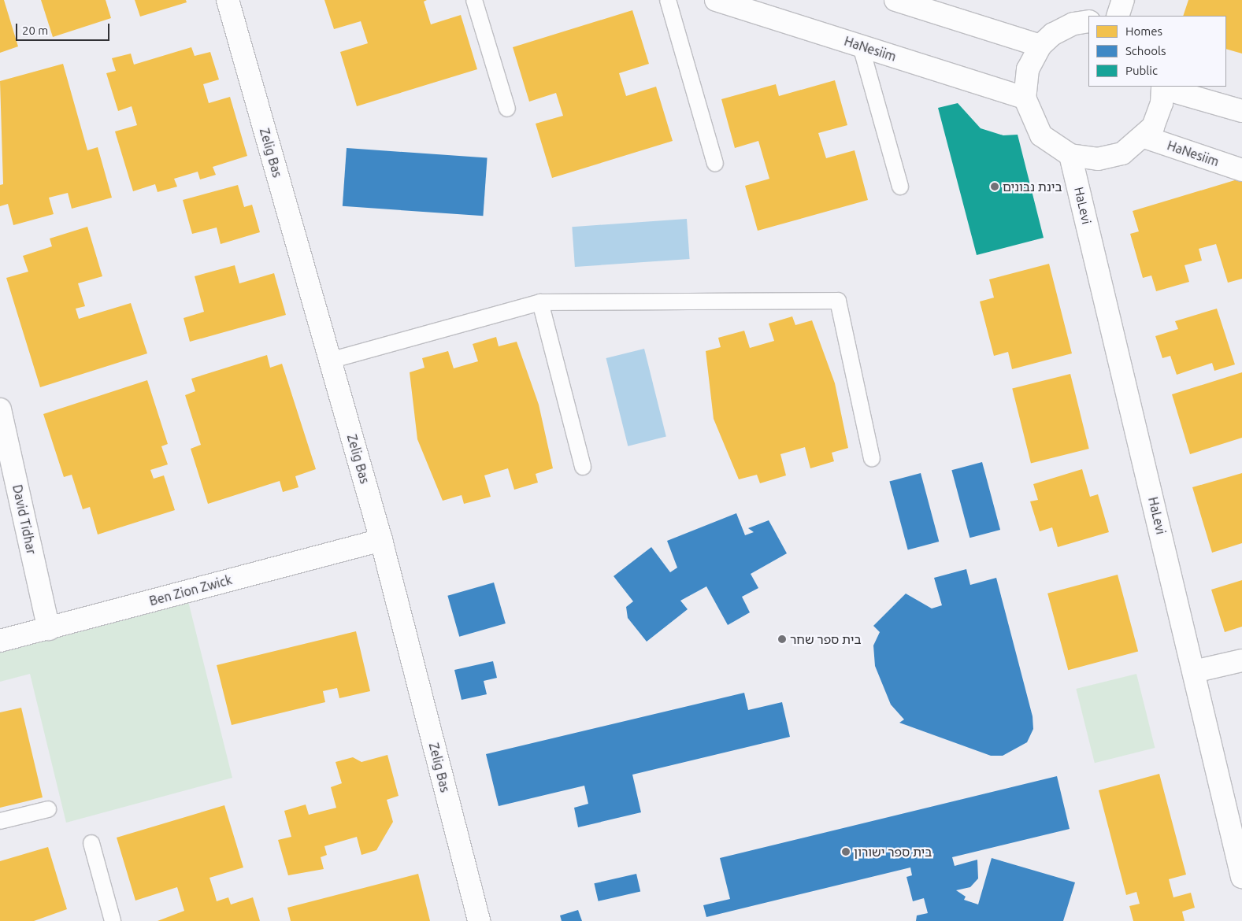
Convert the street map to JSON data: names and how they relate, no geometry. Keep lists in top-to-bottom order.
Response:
{
  "streets": {
    "street": [
      "HaNesiim",
      "Zelig Bas",
      "HaLevi",
      "David Tidhar",
      "Ben Zion Zwick"
    ]
  },
  "crossings": [
    ["Zelig Bas", "Ben Zion Zwick"],
    ["David Tidhar", "Ben Zion Zwick"]
  ],
  "places": ["בינת נבונים", "בית ספר שחר", "בית ספר ישורון"],
  "legend": ["Homes", "Schools", "Public"],
  "scale_bar": "20 m"
}
